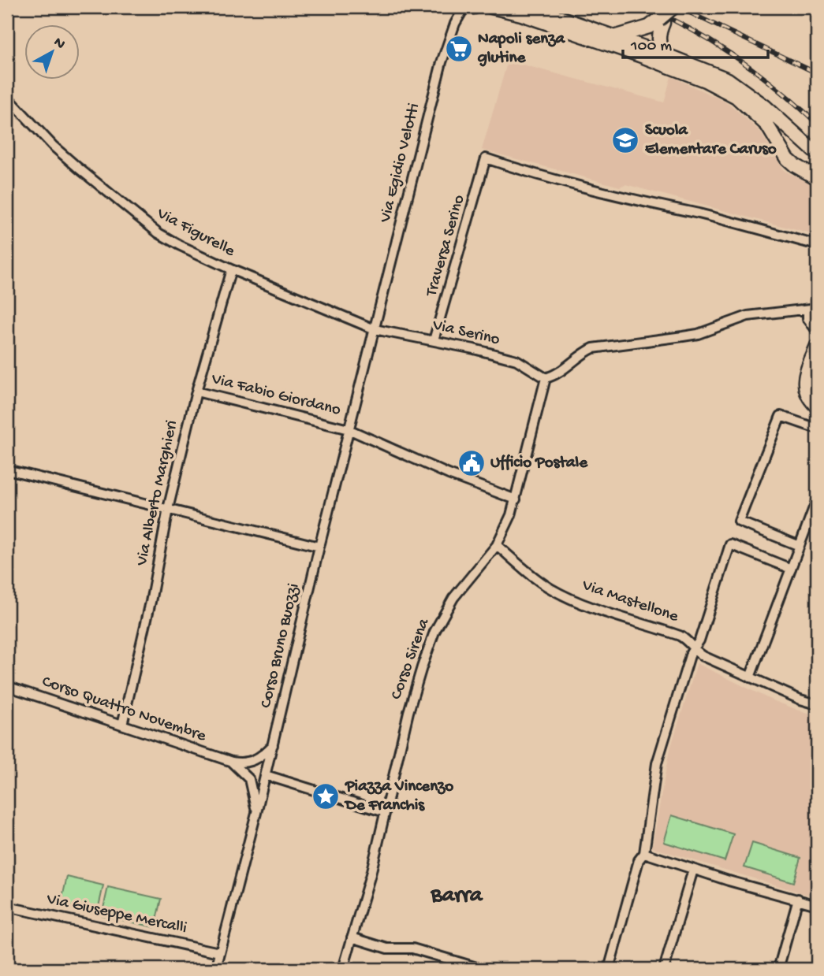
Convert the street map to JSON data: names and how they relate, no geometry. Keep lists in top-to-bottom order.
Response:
{
  "streets": {
    "street": [
      "Via Egidio Velotti",
      "Via Figurelle",
      "Traversa Serino",
      "Via Serino",
      "Via Fabio Giordano",
      "Via Alberto Marghieri",
      "Via Mastellone",
      "Corso Bruno Buozzi",
      "Corso Sirena",
      "Corso Quattro Novembre",
      "Via Giuseppe Mercalli"
    ]
  },
  "crossings": [
    ["Via Egidio Velotti", "Via Figurelle"],
    ["Via Egidio Velotti", "Via Serino"],
    ["Via Egidio Velotti", "Corso Bruno Buozzi"],
    ["Via Figurelle", "Via Serino"],
    ["Via Figurelle", "Via Alberto Marghieri"],
    ["Via Figurelle", "Corso Bruno Buozzi"],
    ["Traversa Serino", "Via Serino"],
    ["Via Serino", "Corso Bruno Buozzi"],
    ["Via Serino", "Corso Sirena"],
    ["Via Fabio Giordano", "Via Alberto Marghieri"],
    ["Via Fabio Giordano", "Corso Bruno Buozzi"],
    ["Via Fabio Giordano", "Corso Sirena"],
    ["Via Alberto Marghieri", "Corso Quattro Novembre"],
    ["Via Mastellone", "Corso Sirena"],
    ["Corso Bruno Buozzi", "Corso Quattro Novembre"],
    ["Corso Bruno Buozzi", "Via Giuseppe Mercalli"]
  ],
  "districts": ["Barra"],
  "places": {
    "supermarket": ["Napoli senza glutine"],
    "school or university": ["Scuola Elementare Caruso"],
    "public building": ["Ufficio Postale"],
    "place": ["Piazza Vincenzo De Franchis"]
  },
  "scale_bar": "100 m",
  "north": "top right"
}
